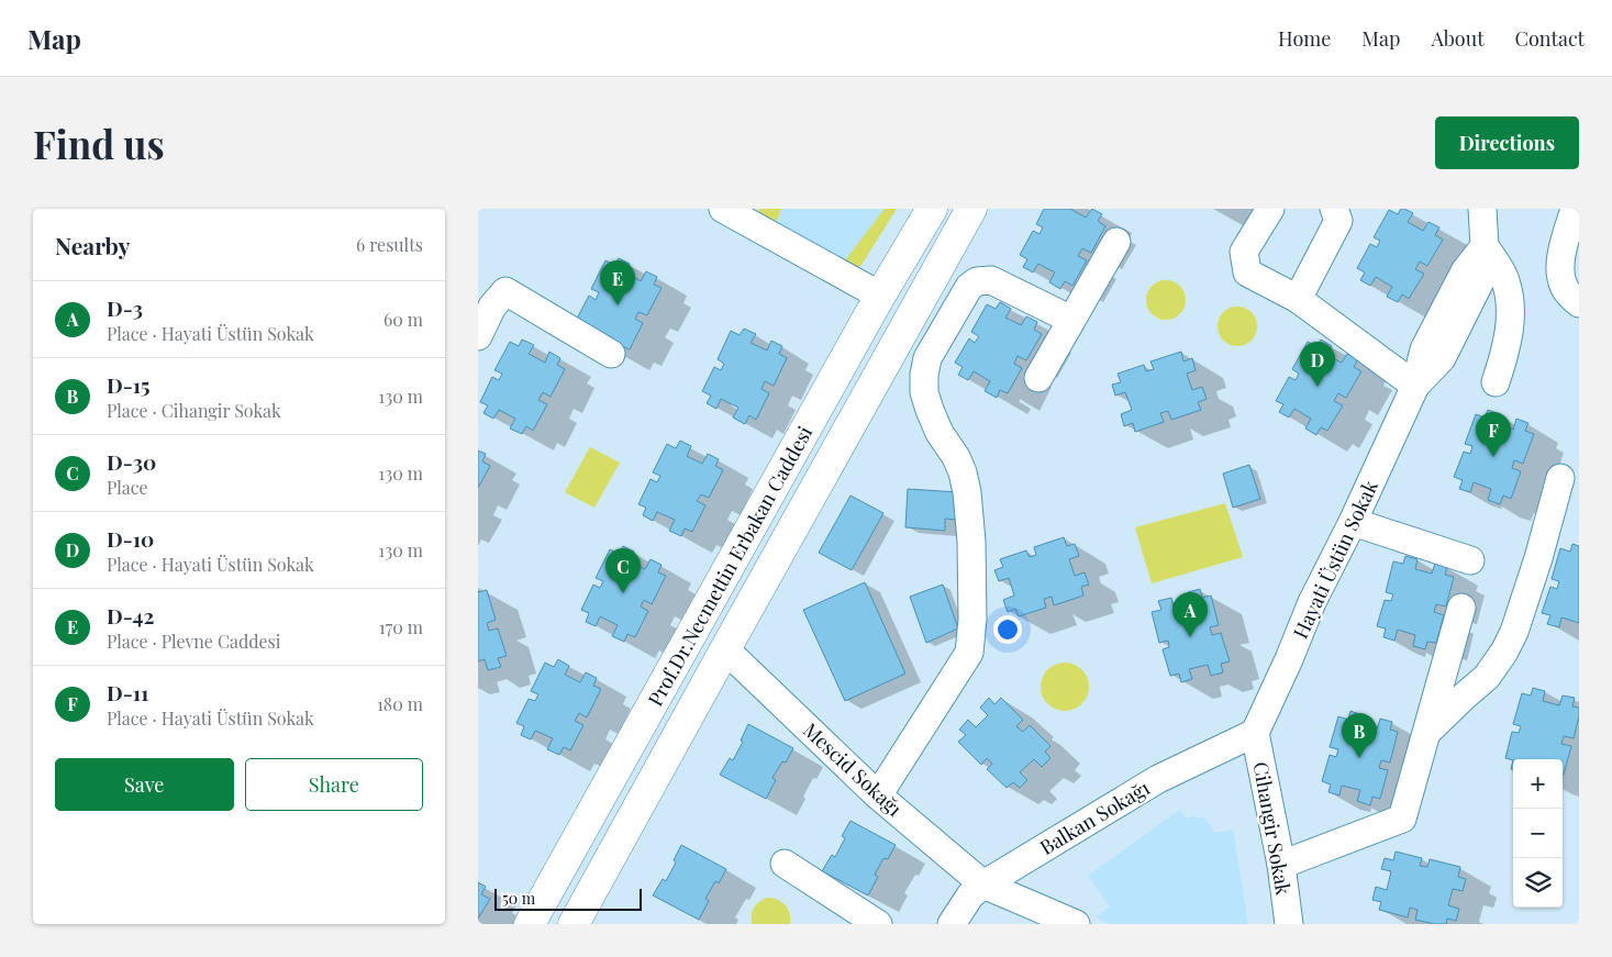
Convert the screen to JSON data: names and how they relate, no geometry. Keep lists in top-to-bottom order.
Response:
{
  "streets": {
    "main road": ["Prof.Dr.Necmettin Erbakan Caddesi"],
    "street": [
      "Hayati Üstün Sokak",
      "Mescid Sokağı",
      "Balkan Sokağı",
      "Cihangir Sokak"
    ]
  },
  "crossings": [
    ["Hayati Üstün Sokak", "Balkan Sokağı"],
    ["Hayati Üstün Sokak", "Cihangir Sokak"],
    ["Prof.Dr.Necmettin Erbakan Caddesi", "Mescid Sokağı"],
    ["Mescid Sokağı", "Balkan Sokağı"],
    ["Balkan Sokağı", "Cihangir Sokak"]
  ],
  "scale_bar": "50 m",
  "page": {
    "header": "Map",
    "nav": [
      "Home",
      "Map",
      "About",
      "Contact"
    ],
    "buttons": [
      "Directions",
      ["Save", "Share"]
    ],
    "title": "Find us",
    "heading": ["Nearby", "6 results"],
    "pins": [
      "E",
      "D",
      "F",
      "C",
      "A",
      "B"
    ],
    "list": [
      {
        "mark": "A",
        "name": "D-3",
        "note": "Place · Hayati Üstün Sokak",
        "value": "60 m"
      },
      {
        "mark": "B",
        "name": "D-15",
        "note": "Place · Cihangir Sokak",
        "value": "130 m"
      },
      {
        "mark": "C",
        "name": "D-30",
        "note": "Place",
        "value": "130 m"
      },
      {
        "mark": "D",
        "name": "D-10",
        "note": "Place · Hayati Üstün Sokak",
        "value": "130 m"
      },
      {
        "mark": "E",
        "name": "D-42",
        "note": "Place · Plevne Caddesi",
        "value": "170 m"
      },
      {
        "mark": "F",
        "name": "D-11",
        "note": "Place · Hayati Üstün Sokak",
        "value": "180 m"
      }
    ],
    "map_buttons": ["+", "−"],
    "scale": "50 m"
  }
}
